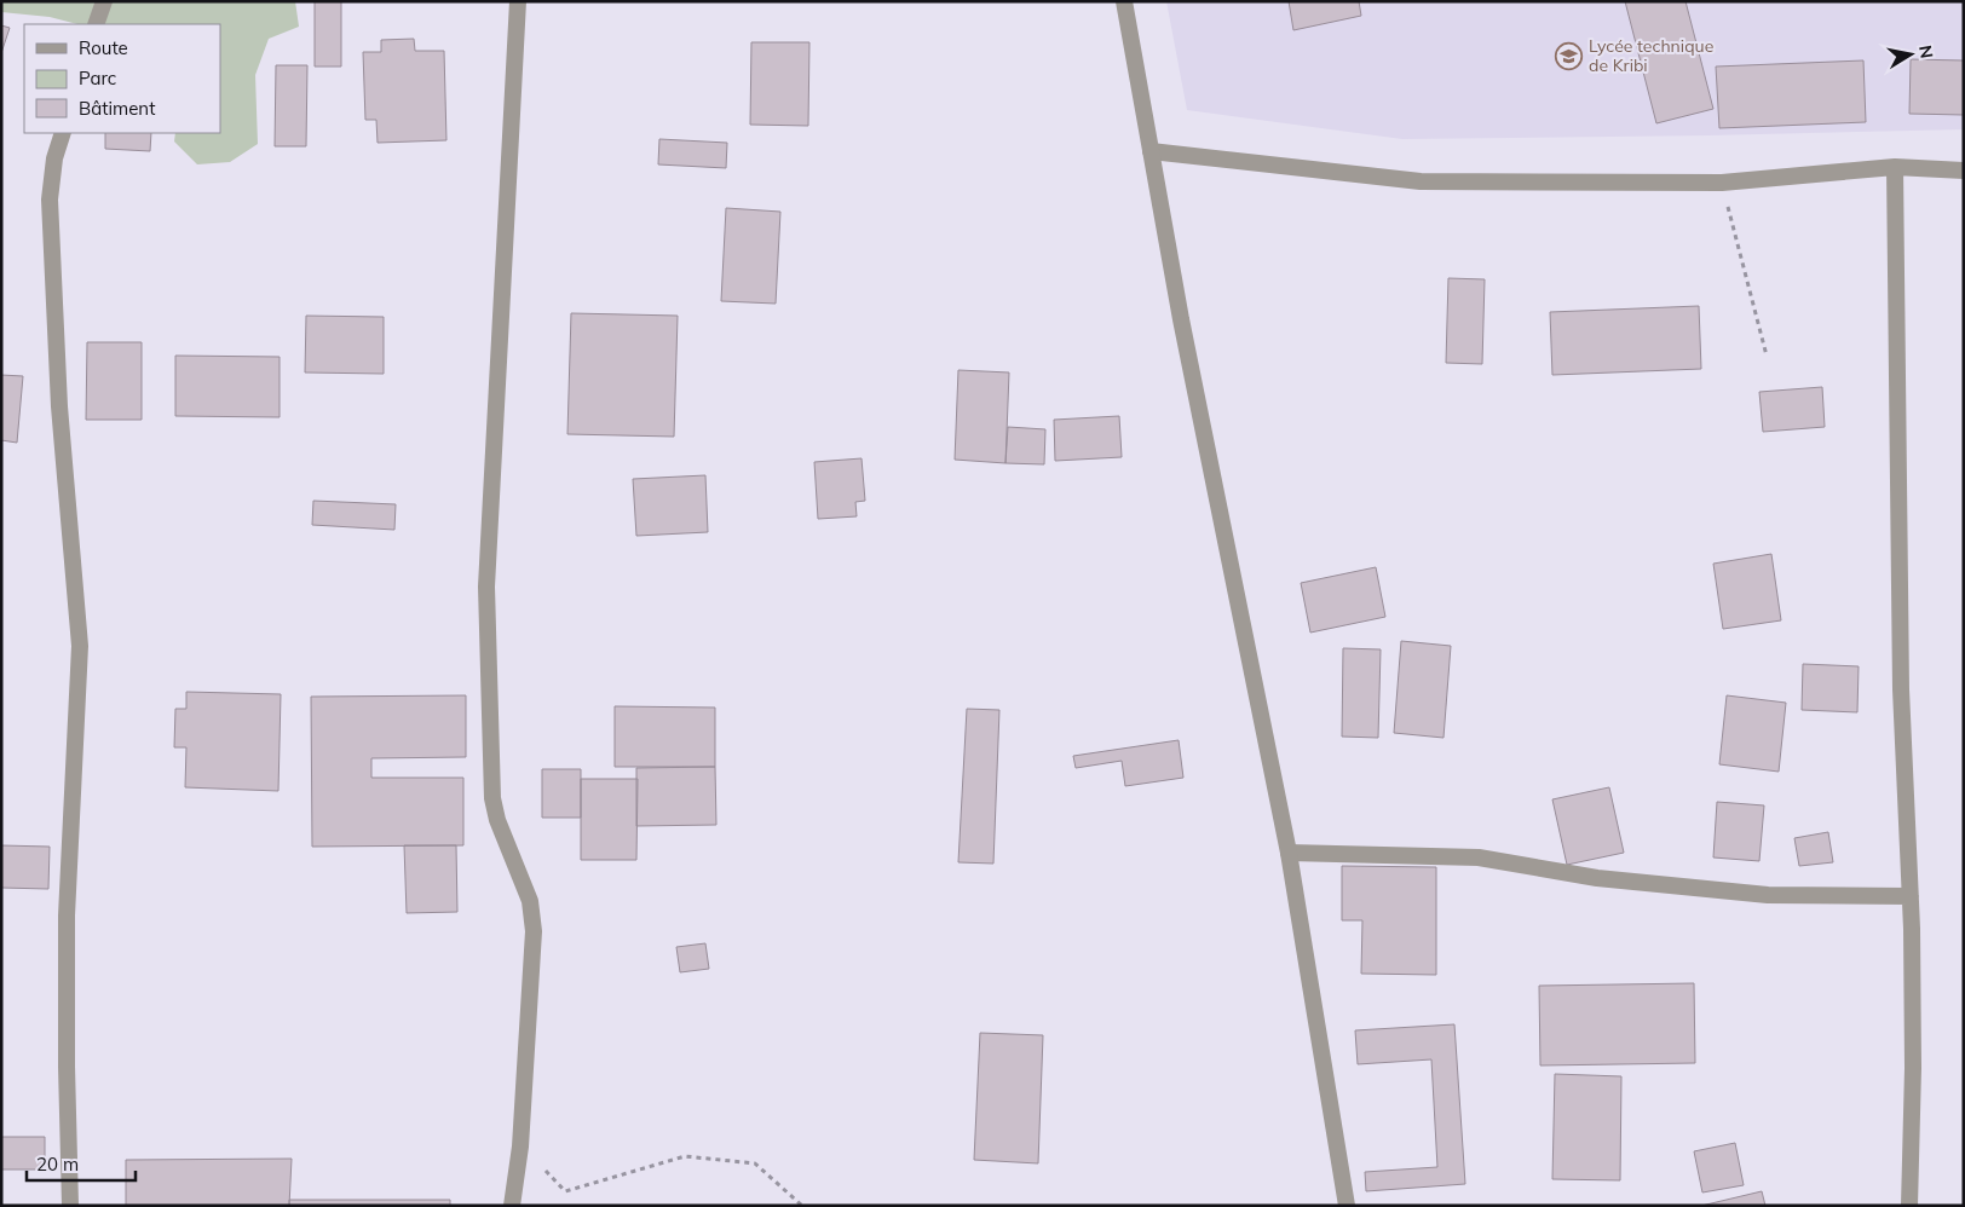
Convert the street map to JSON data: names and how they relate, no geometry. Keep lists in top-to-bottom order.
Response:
{
  "places": {
    "school or university": ["Lycée technique de Kribi"]
  },
  "legend": ["Route", "Parc", "Bâtiment"],
  "scale_bar": "20 m",
  "north": "right"
}
